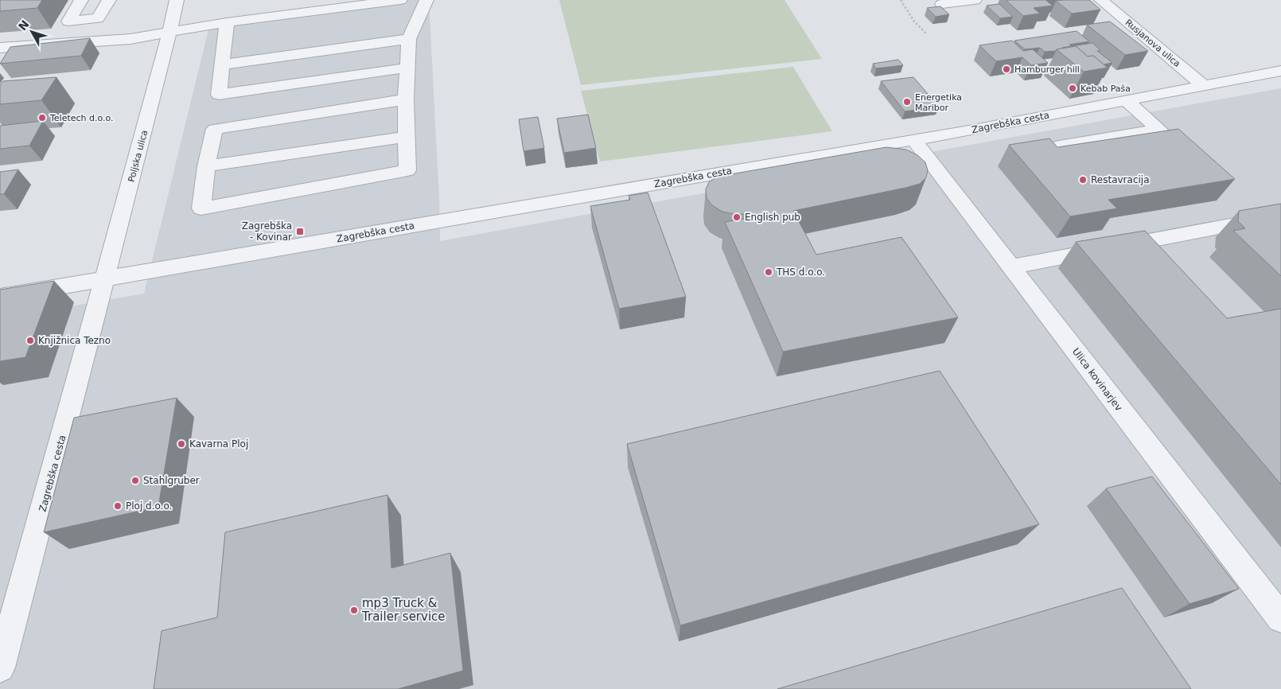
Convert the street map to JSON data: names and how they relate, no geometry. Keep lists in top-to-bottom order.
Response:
{
  "streets": {
    "street": [
      "Rusjanova ulica",
      "Zagrebška cesta",
      "Poljska ulica",
      "Ulica kovinarjev"
    ]
  },
  "crossings": [
    ["Rusjanova ulica", "Zagrebška cesta"],
    ["Zagrebška cesta", "Poljska ulica"],
    ["Zagrebška cesta", "Ulica kovinarjev"]
  ],
  "places": {
    "other": [
      "Hamburger hill",
      "Kebab Paša",
      "Energetika Maribor",
      "Teletech d.o.o.",
      "Restavracija",
      "English pub",
      "THS d.o.o.",
      "Knjižnica Tezno",
      "Kavarna Ploj",
      "Stahlgruber",
      "Ploj d.o.o.",
      "mp3 Truck & Trailer service"
    ],
    "transit": ["Zagrebška - Kovinar"]
  },
  "north": "top left"
}
